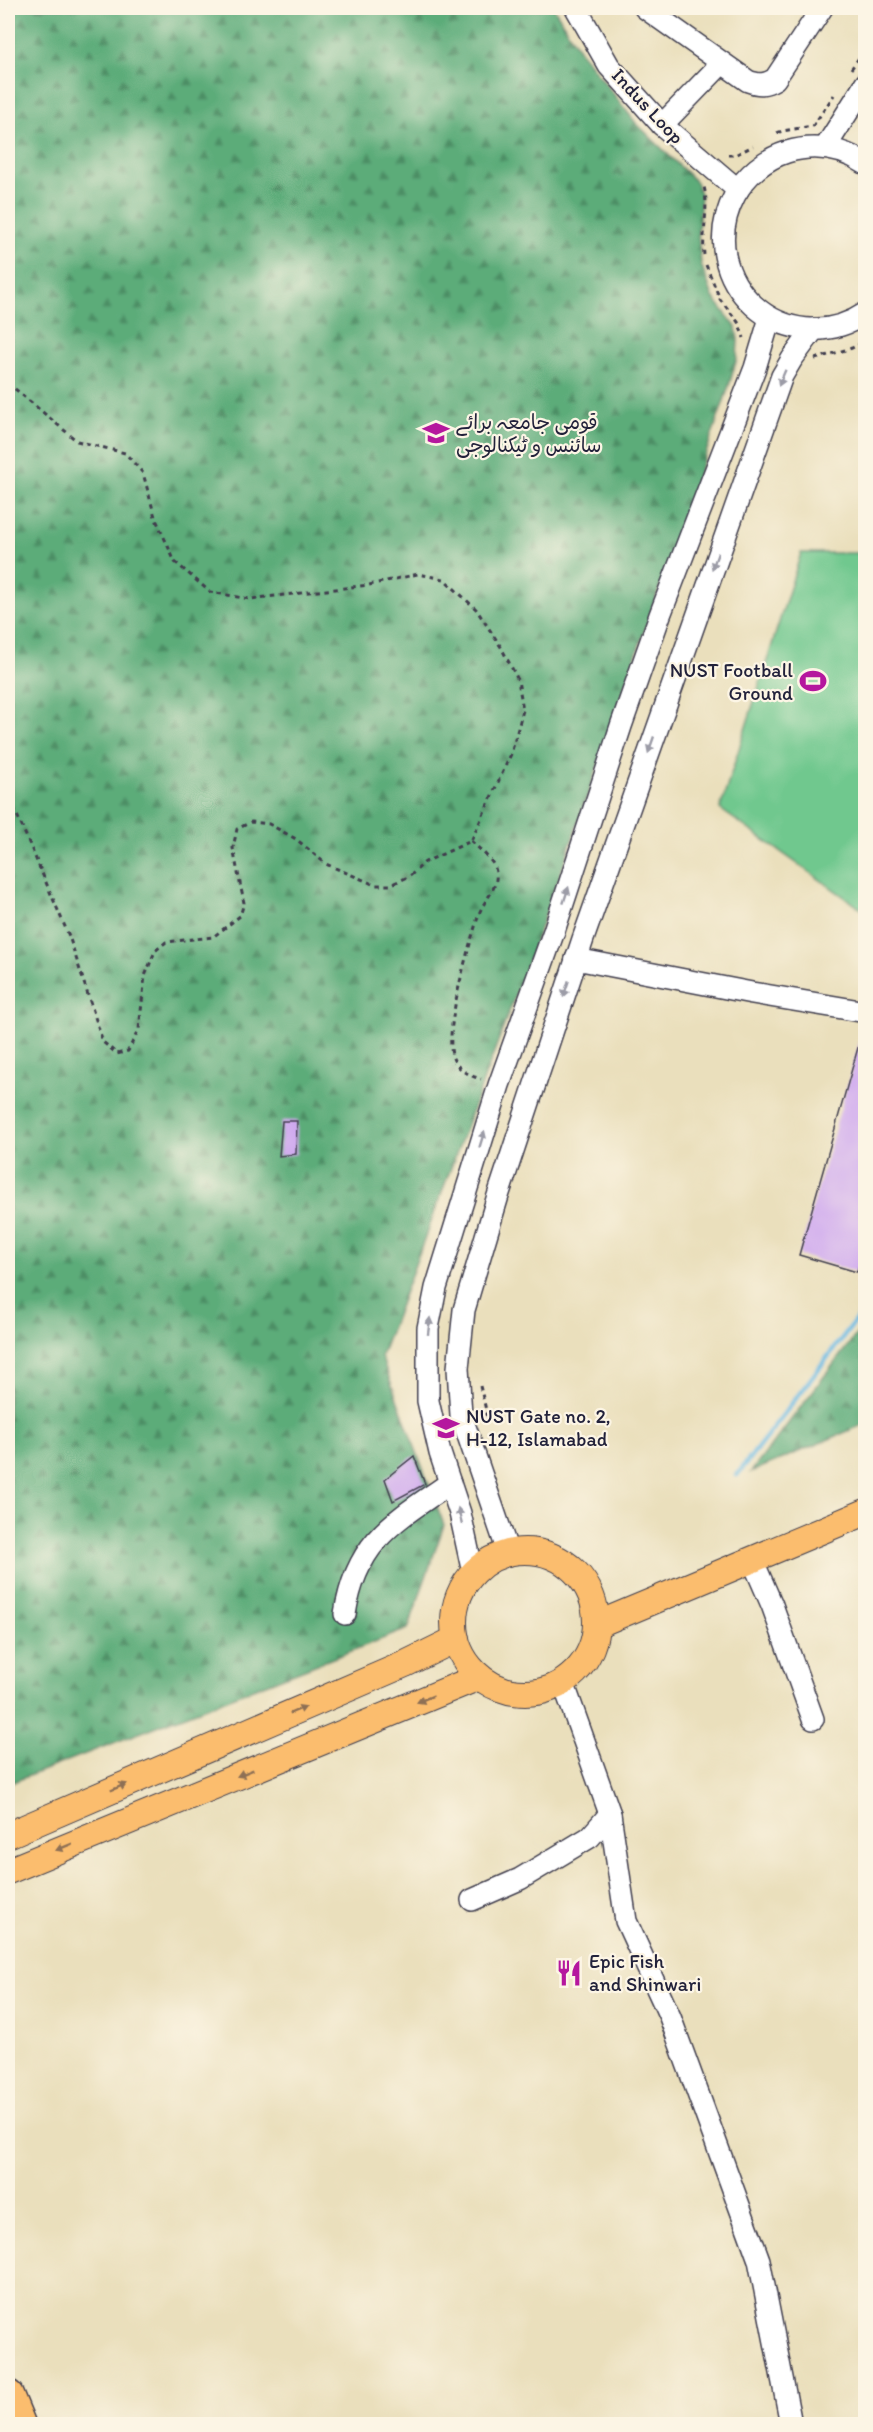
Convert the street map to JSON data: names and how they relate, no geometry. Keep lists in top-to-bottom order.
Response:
{
  "streets": {
    "street": ["Indus Loop"]
  },
  "places": {
    "school or university": ["قومی جامعہ برائے سائنس و ٹیکنالوجی", "NUST Gate no. 2, H-12, Islamabad"],
    "sports": ["NUST Football Ground"],
    "restaurant": ["Epic Fish and Shinwari"]
  }
}
